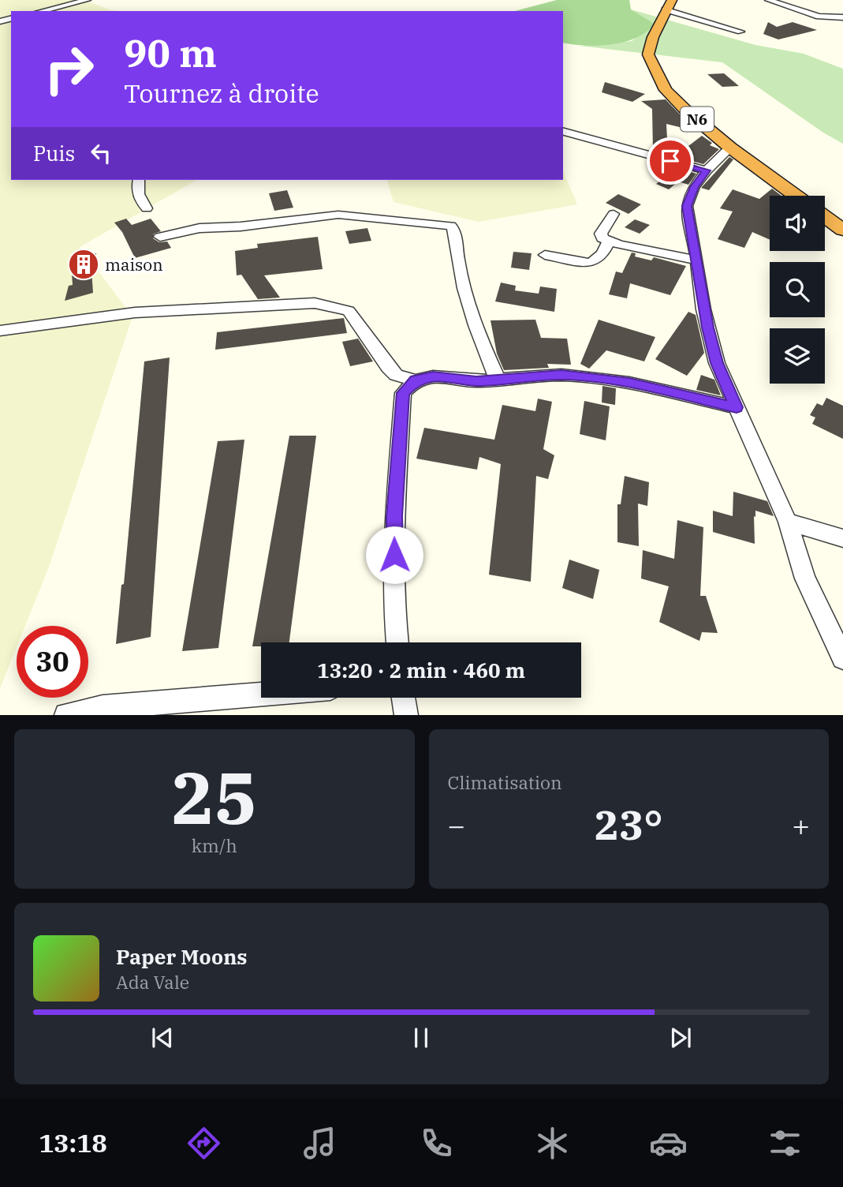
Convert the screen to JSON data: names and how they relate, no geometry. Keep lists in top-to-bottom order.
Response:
{
  "streets": {
    "highway": ["N6"]
  },
  "places": {
    "building": ["maison"]
  },
  "page": {
    "turn": ["90 m", "Tournez à droite"],
    "then": "Puis",
    "limit": "30",
    "trip": "13:20 · 2 min · 460 m",
    "tile": [
      ["25", "km/h"],
      "Climatisation"
    ],
    "heat": ["−", "23°", "+"],
    "song": ["Paper Moons", "Ada Vale"],
    "tabs": "13:18"
  }
}
